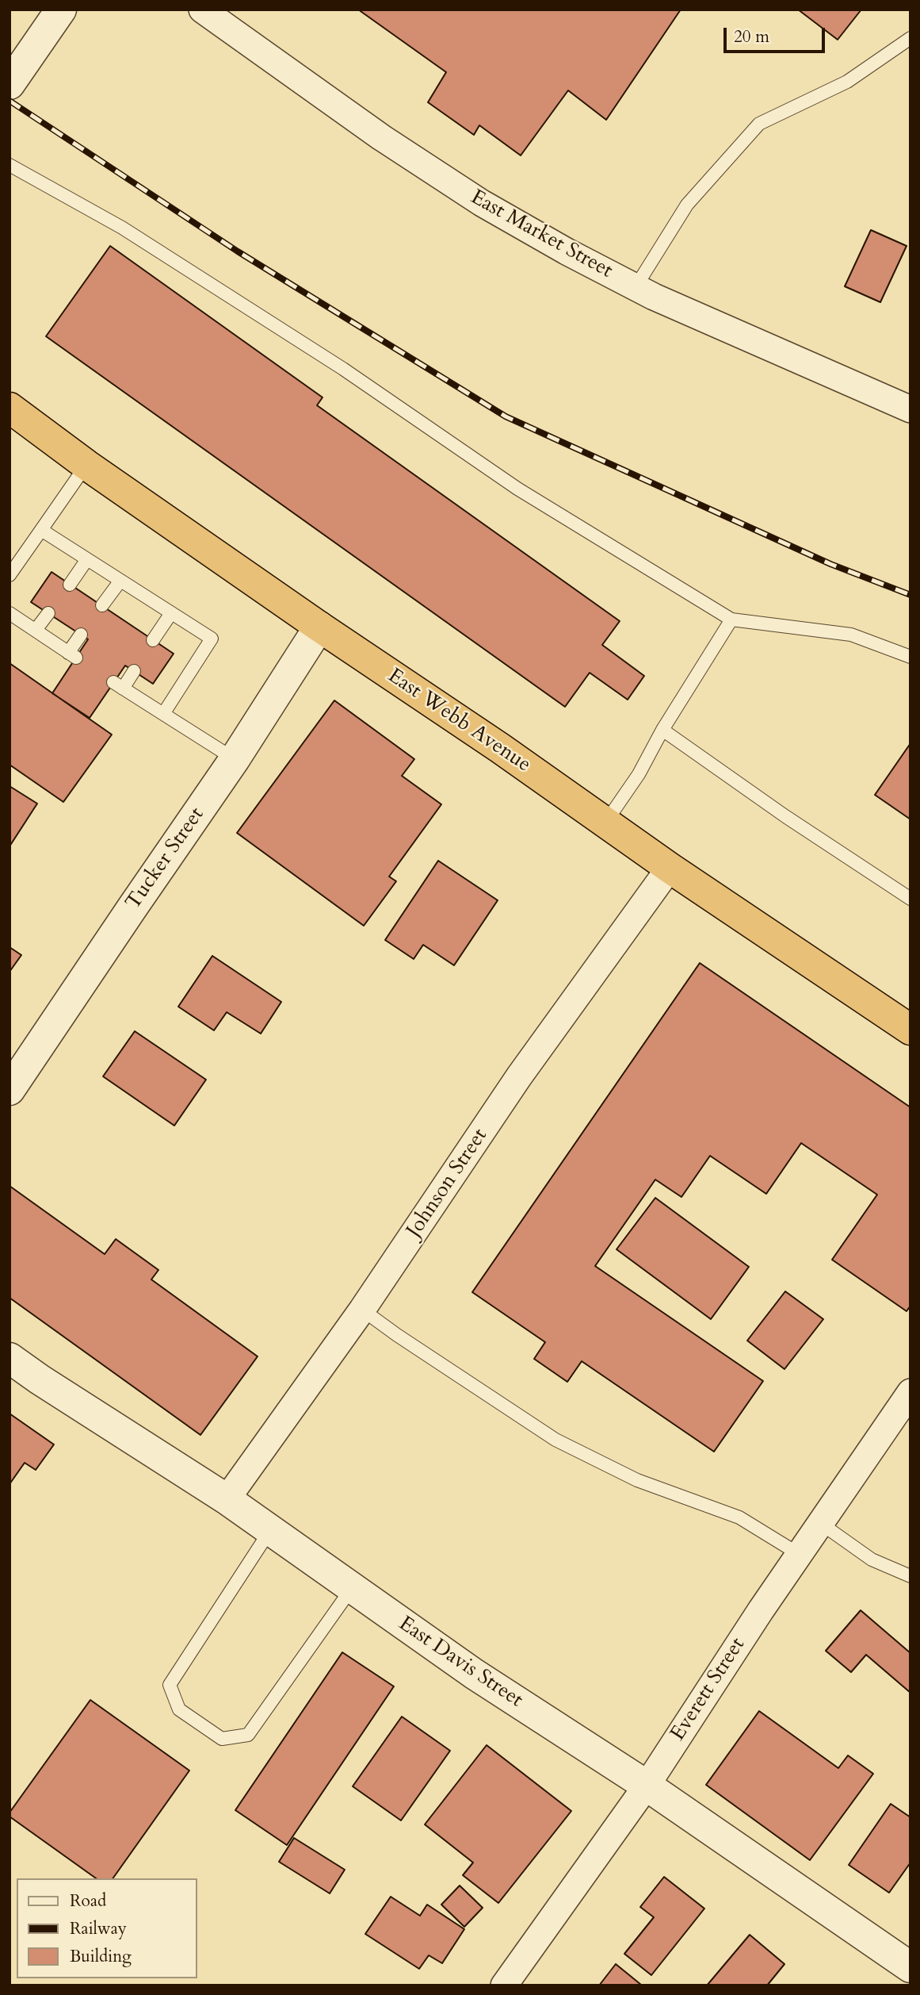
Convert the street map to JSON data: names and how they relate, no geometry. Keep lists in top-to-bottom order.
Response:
{
  "streets": {
    "highway": ["East Webb Avenue"],
    "street": [
      "East Market Street",
      "Tucker Street",
      "Johnson Street",
      "East Davis Street",
      "Everett Street"
    ]
  },
  "crossings": [
    ["East Webb Avenue", "Tucker Street"],
    ["East Webb Avenue", "Johnson Street"],
    ["Johnson Street", "East Davis Street"],
    ["East Davis Street", "Everett Street"]
  ],
  "legend": ["Road", "Railway", "Building"],
  "scale_bar": "20 m"
}
